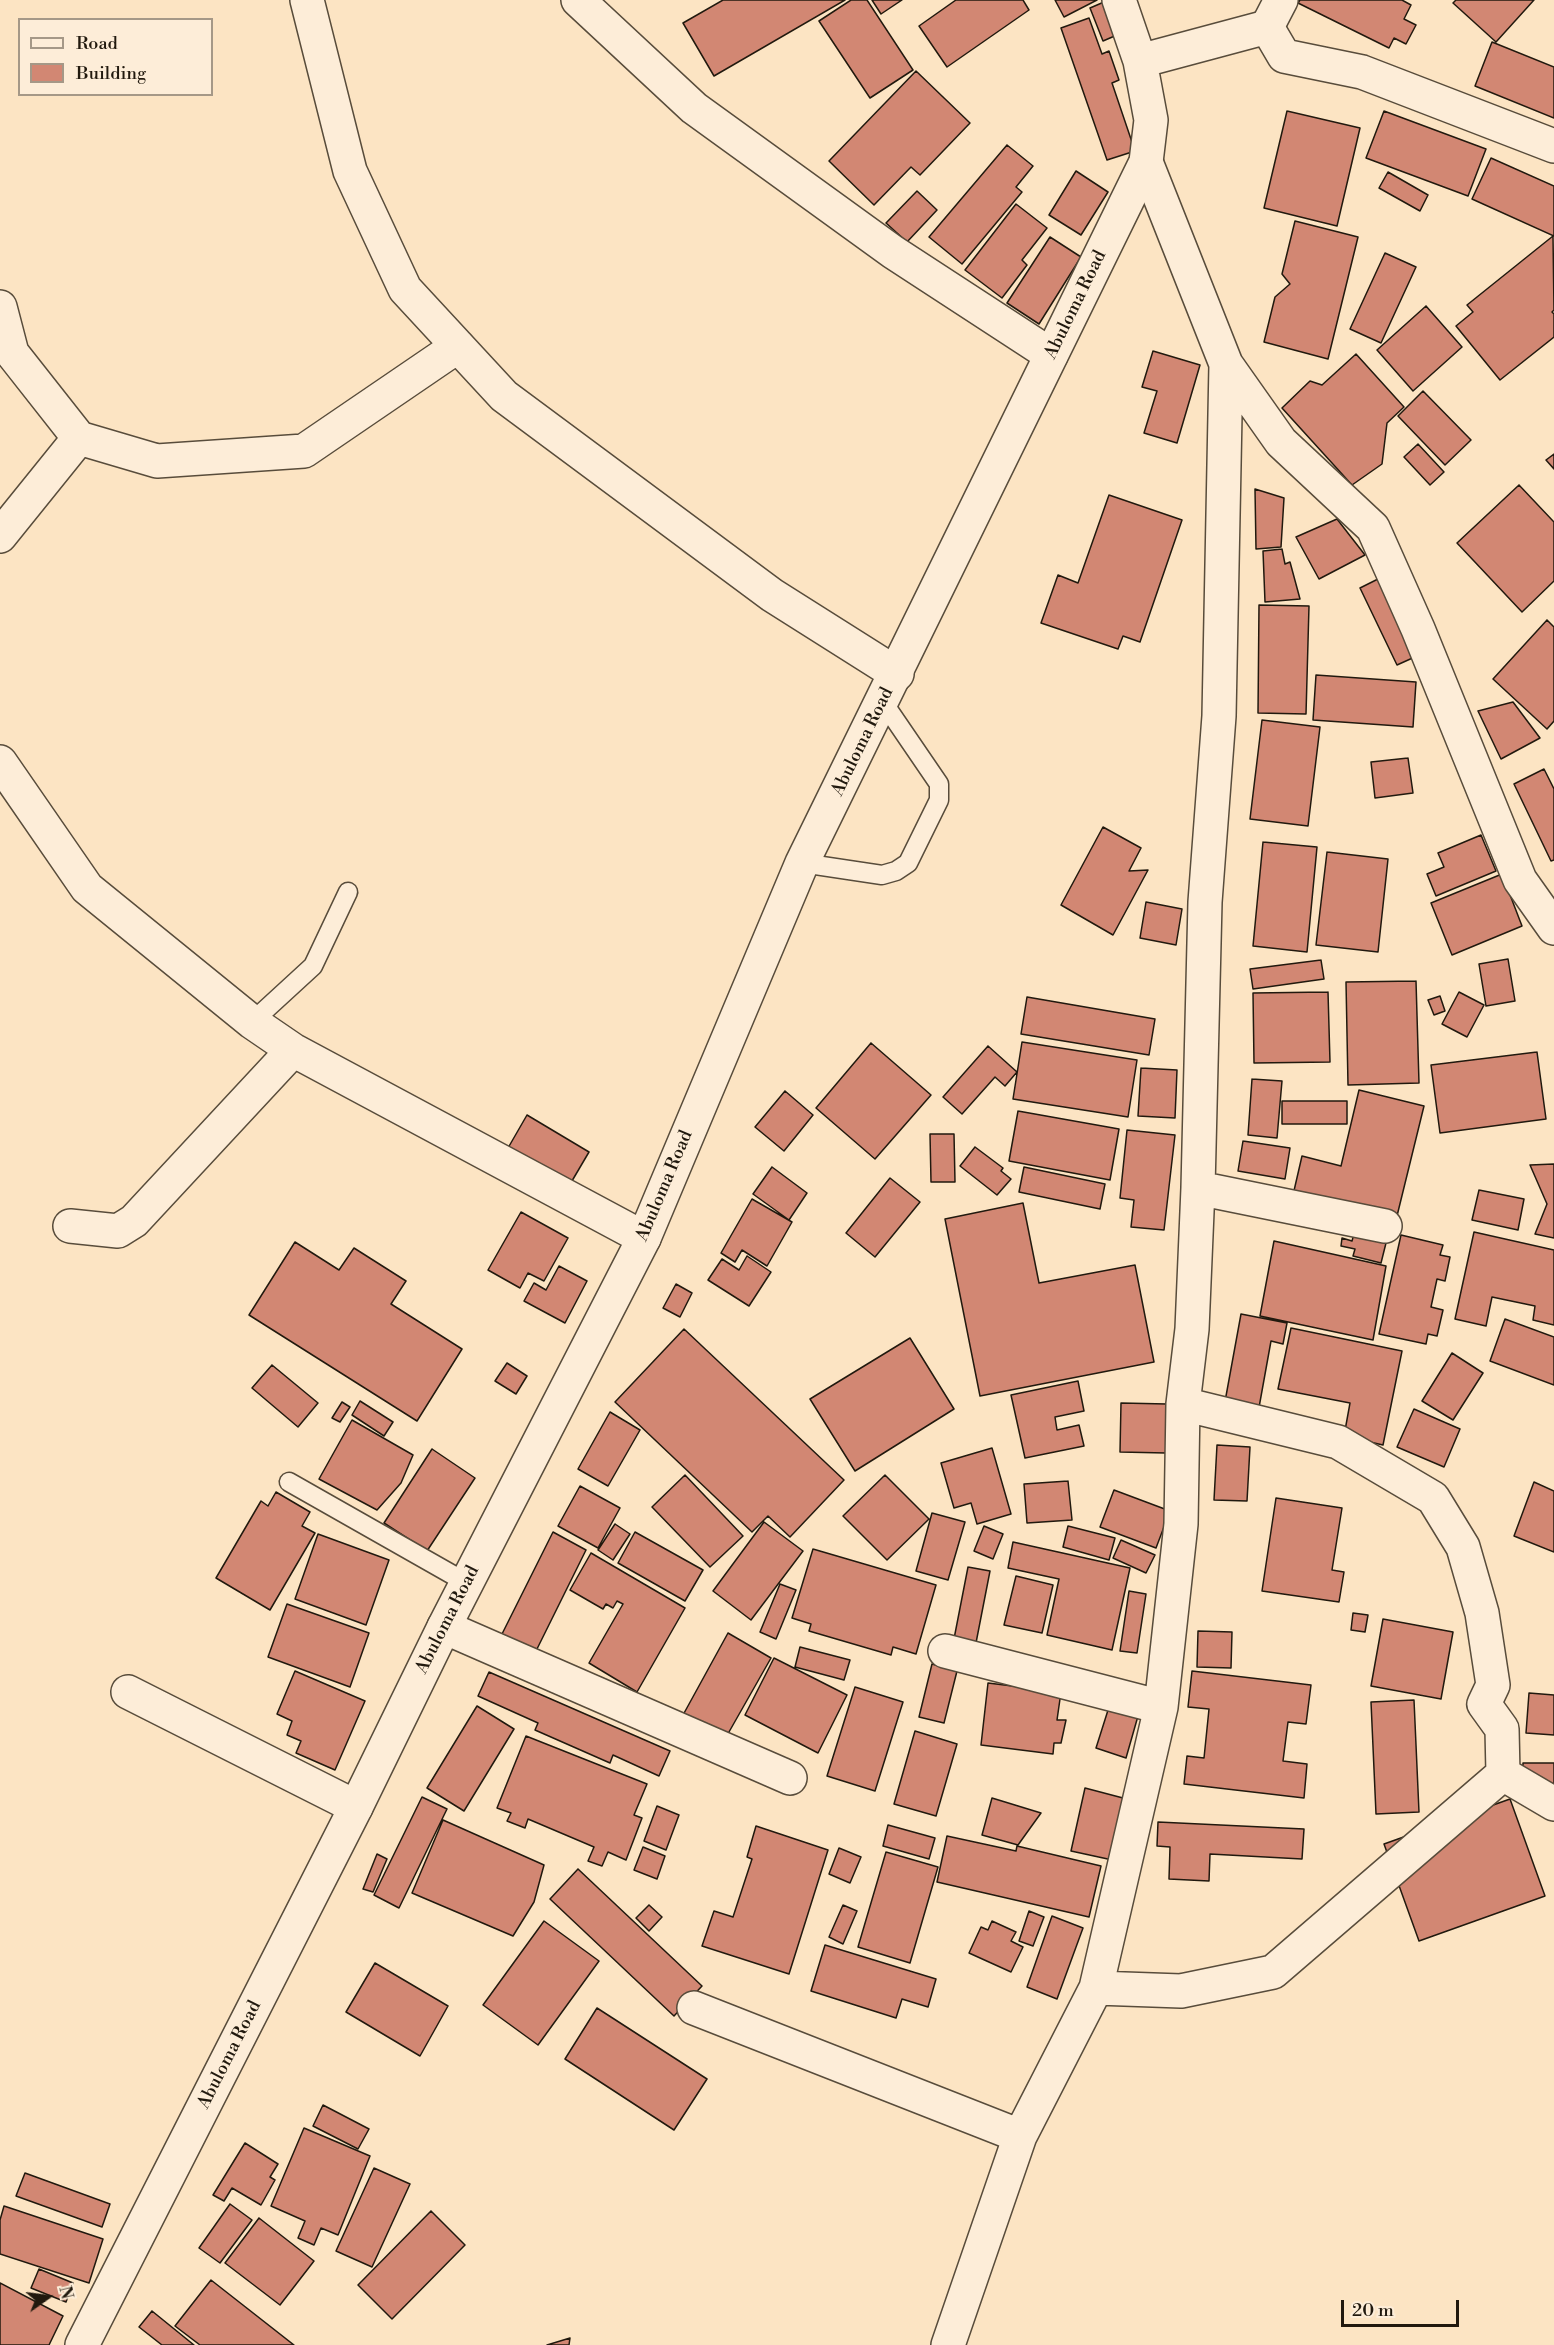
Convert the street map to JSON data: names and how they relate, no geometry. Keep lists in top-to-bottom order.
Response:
{
  "streets": {
    "street": ["Abuloma Road"]
  },
  "legend": ["Road", "Building"],
  "scale_bar": "20 m",
  "north": "right"
}
